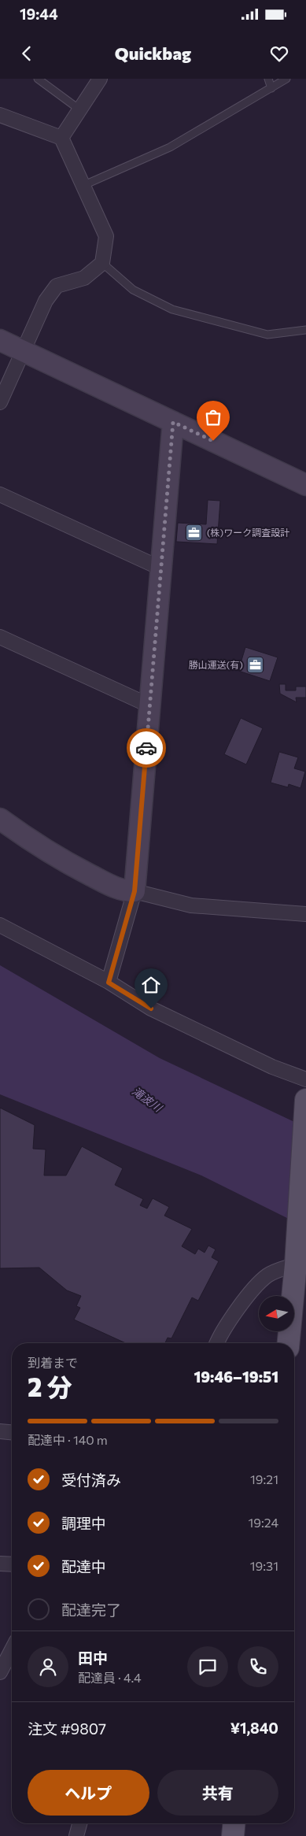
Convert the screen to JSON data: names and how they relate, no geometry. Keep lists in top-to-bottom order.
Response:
{
  "water": ["滝波川"],
  "places": {
    "office": ["(株)ワーク調査設計", "勝山運送(有)"]
  },
  "north": "left",
  "page": {
    "status": "19:44",
    "header": "Quickbag",
    "heading": ["2 分", "到着まで", "19:46–19:51"],
    "panel": [
      "田中",
      "配達員 · 4.4",
      "注文 #9807",
      "¥1,840"
    ],
    "bar": "配達中 · 140 m",
    "list": [
      ["受付済み", "19:21"],
      ["調理中", "19:24"],
      ["配達中", "19:31"],
      "配達完了"
    ],
    "buttons": ["ヘルプ", "共有"]
  }
}
